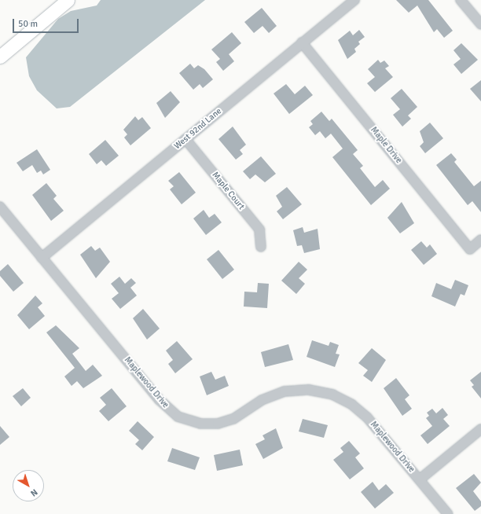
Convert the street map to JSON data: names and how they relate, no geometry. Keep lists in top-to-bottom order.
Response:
{
  "streets": {
    "street": [
      "West 92nd Lane",
      "Maple Drive",
      "Maple Court",
      "Maplewood Drive"
    ]
  },
  "crossings": [
    ["West 92nd Lane", "Maple Drive"],
    ["West 92nd Lane", "Maple Court"],
    ["West 92nd Lane", "Maplewood Drive"]
  ],
  "scale_bar": "50 m",
  "north": "bottom right"
}
